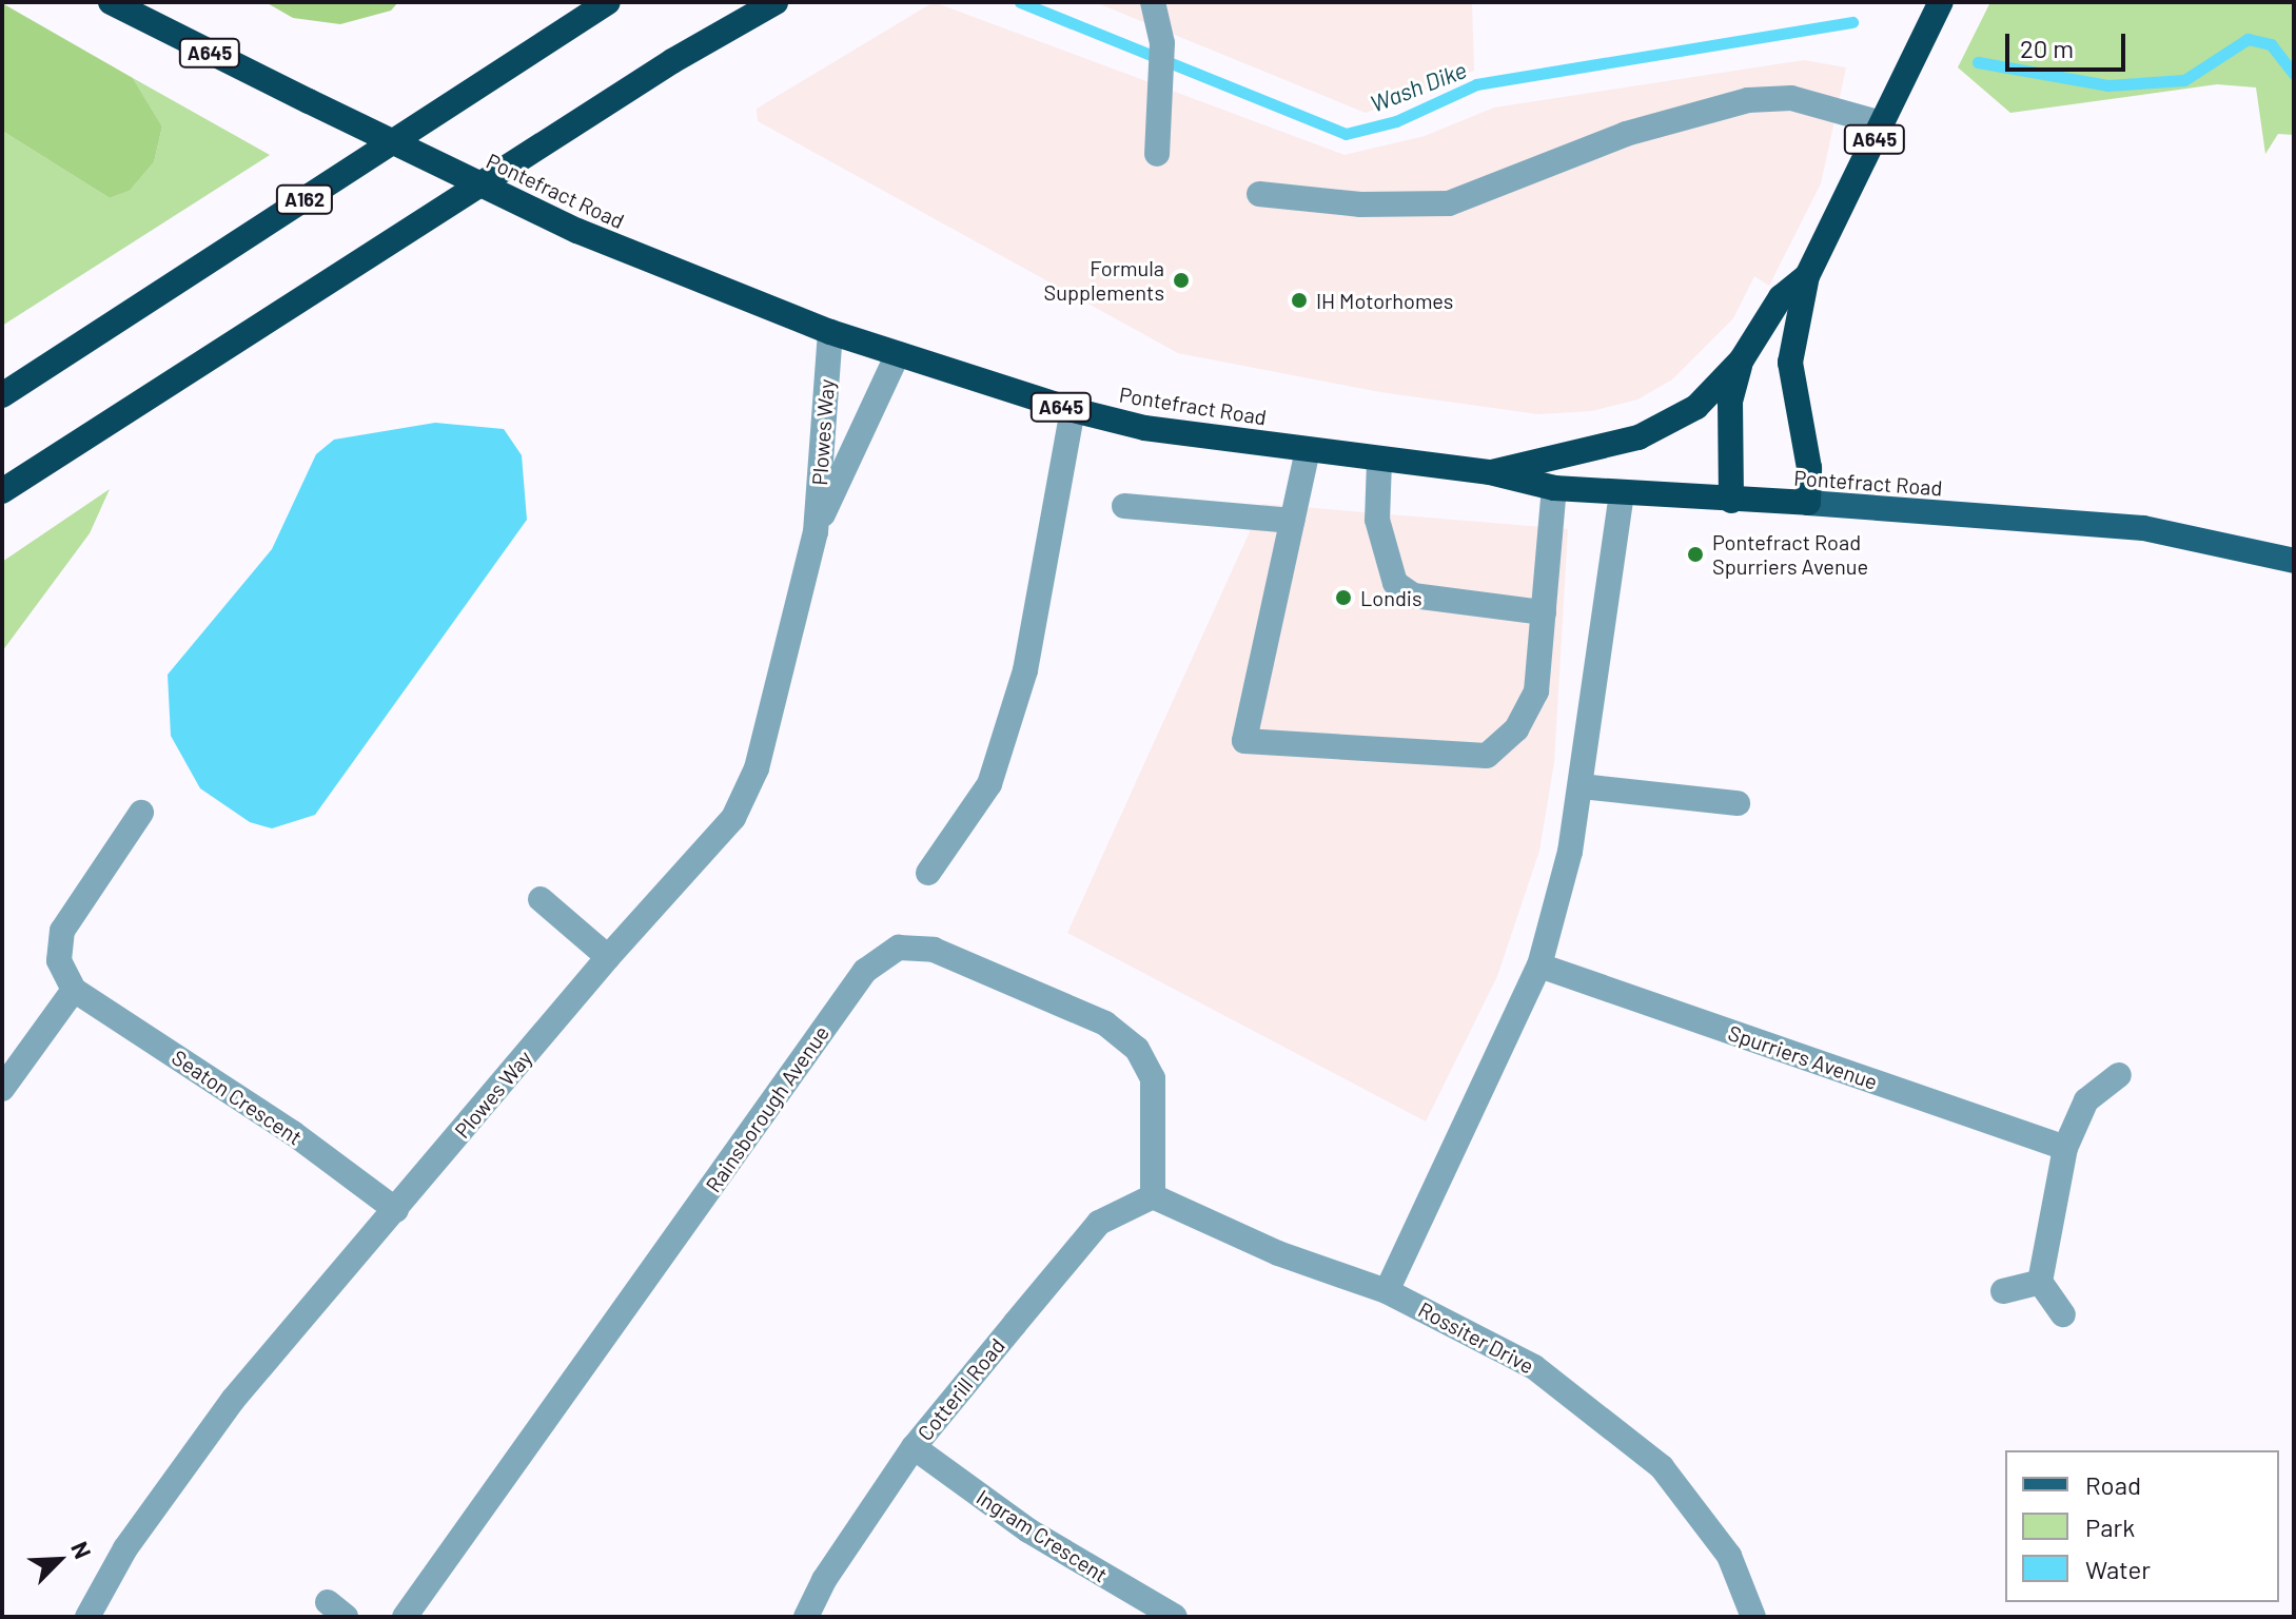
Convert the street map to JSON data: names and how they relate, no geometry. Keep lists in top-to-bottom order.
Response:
{
  "streets": {
    "highway": ["A645", "Pontefract Road", "A162"],
    "street": [
      "Plowes Way",
      "Spurriers Avenue",
      "Seaton Crescent",
      "Rainsborough Avenue",
      "Rossiter Drive",
      "Cotterill Road",
      "Ingram Crescent"
    ]
  },
  "crossings": [
    ["A645", "Pontefract Road"],
    ["Pontefract Road", "Plowes Way"],
    ["Plowes Way", "Seaton Crescent"],
    ["Rainsborough Avenue", "Rossiter Drive"],
    ["Rainsborough Avenue", "Cotterill Road"],
    ["Rossiter Drive", "Cotterill Road"],
    ["Cotterill Road", "Ingram Crescent"]
  ],
  "water": ["Wash Dike"],
  "places": [
    "Formula Supplements",
    "IH Motorhomes",
    "Pontefract Road Spurriers Avenue",
    "Londis"
  ],
  "legend": ["Road", "Park", "Water"],
  "scale_bar": "20 m",
  "north": "top right"
}
